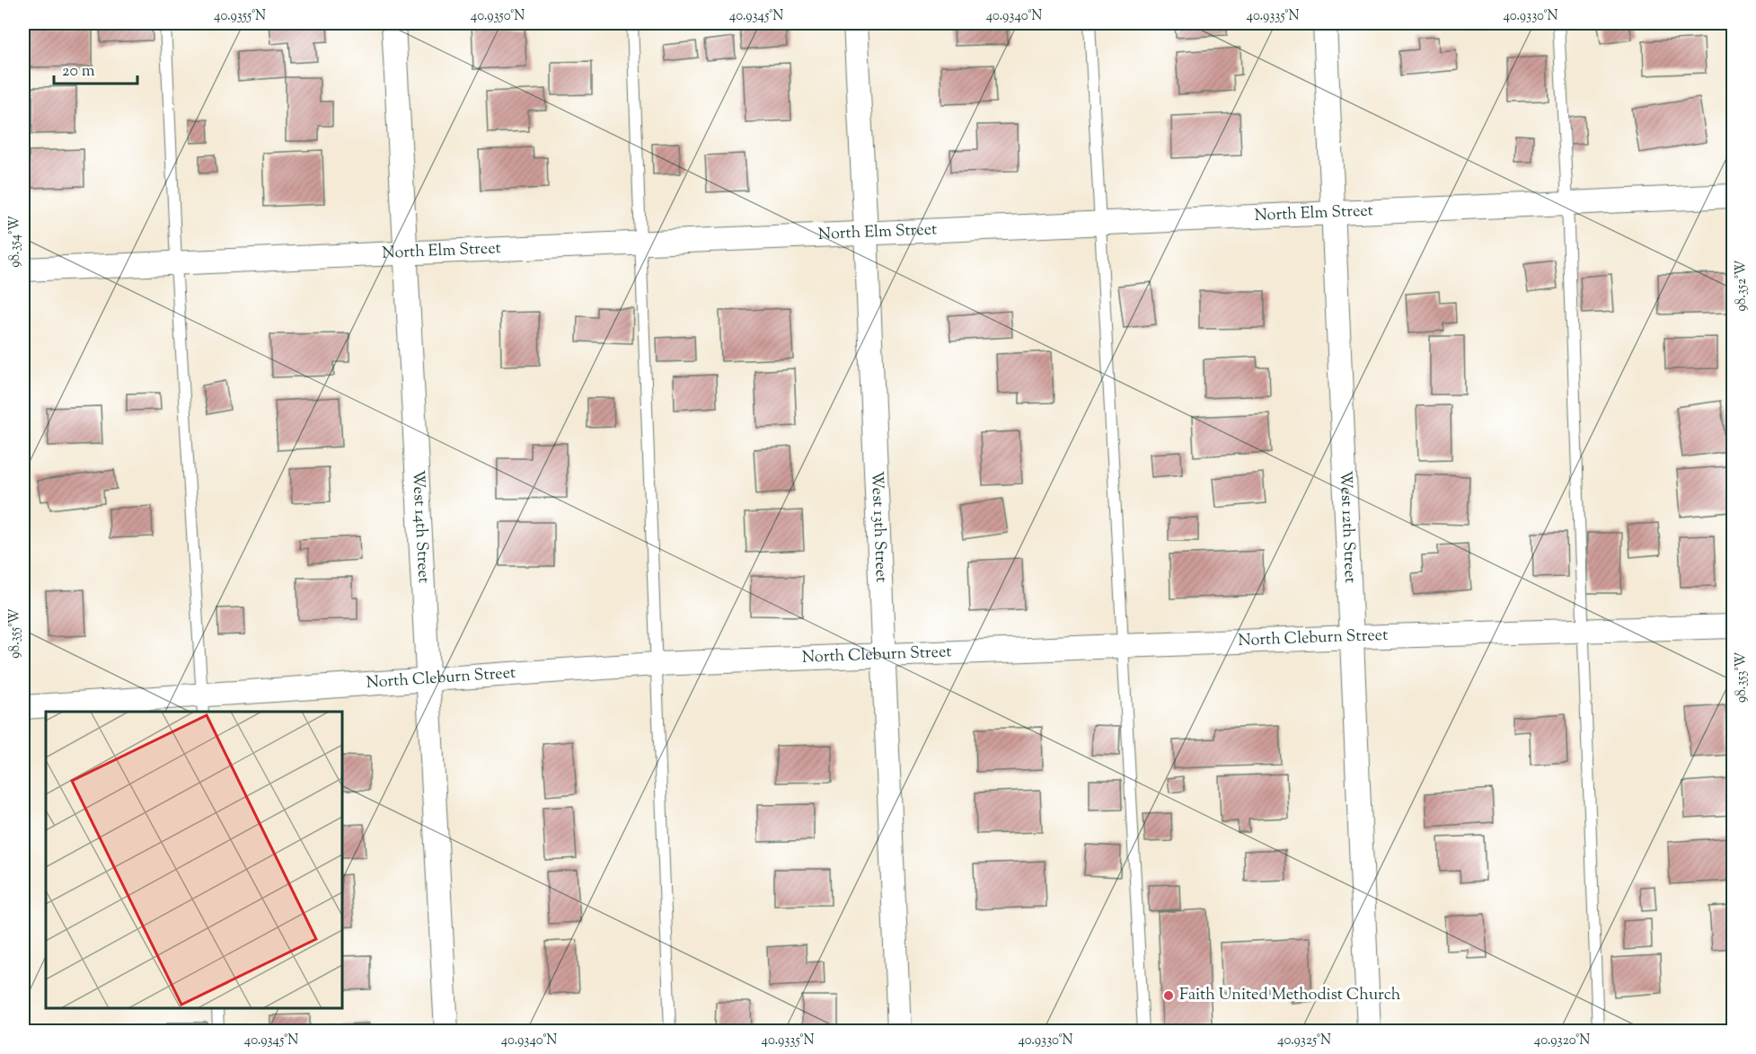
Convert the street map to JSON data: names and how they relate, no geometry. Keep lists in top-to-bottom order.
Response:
{
  "streets": {
    "street": [
      "North Elm Street",
      "West 13th Street",
      "West 12th Street",
      "West 14th Street",
      "North Cleburn Street"
    ]
  },
  "crossings": [
    ["North Elm Street", "West 13th Street"],
    ["North Elm Street", "West 12th Street"],
    ["North Elm Street", "West 14th Street"],
    ["West 13th Street", "North Cleburn Street"],
    ["West 12th Street", "North Cleburn Street"],
    ["West 14th Street", "North Cleburn Street"]
  ],
  "places": ["Faith United Methodist Church"],
  "scale_bar": "20 m",
  "coordinates": [
    "40.9355°N",
    "40.9350°N",
    "40.9345°N",
    "40.9340°N",
    "40.9335°N",
    "40.9330°N",
    "98.354°W",
    "98.352°W",
    "98.355°W",
    "98.353°W",
    "40.9325°N",
    "40.9320°N"
  ]
}
